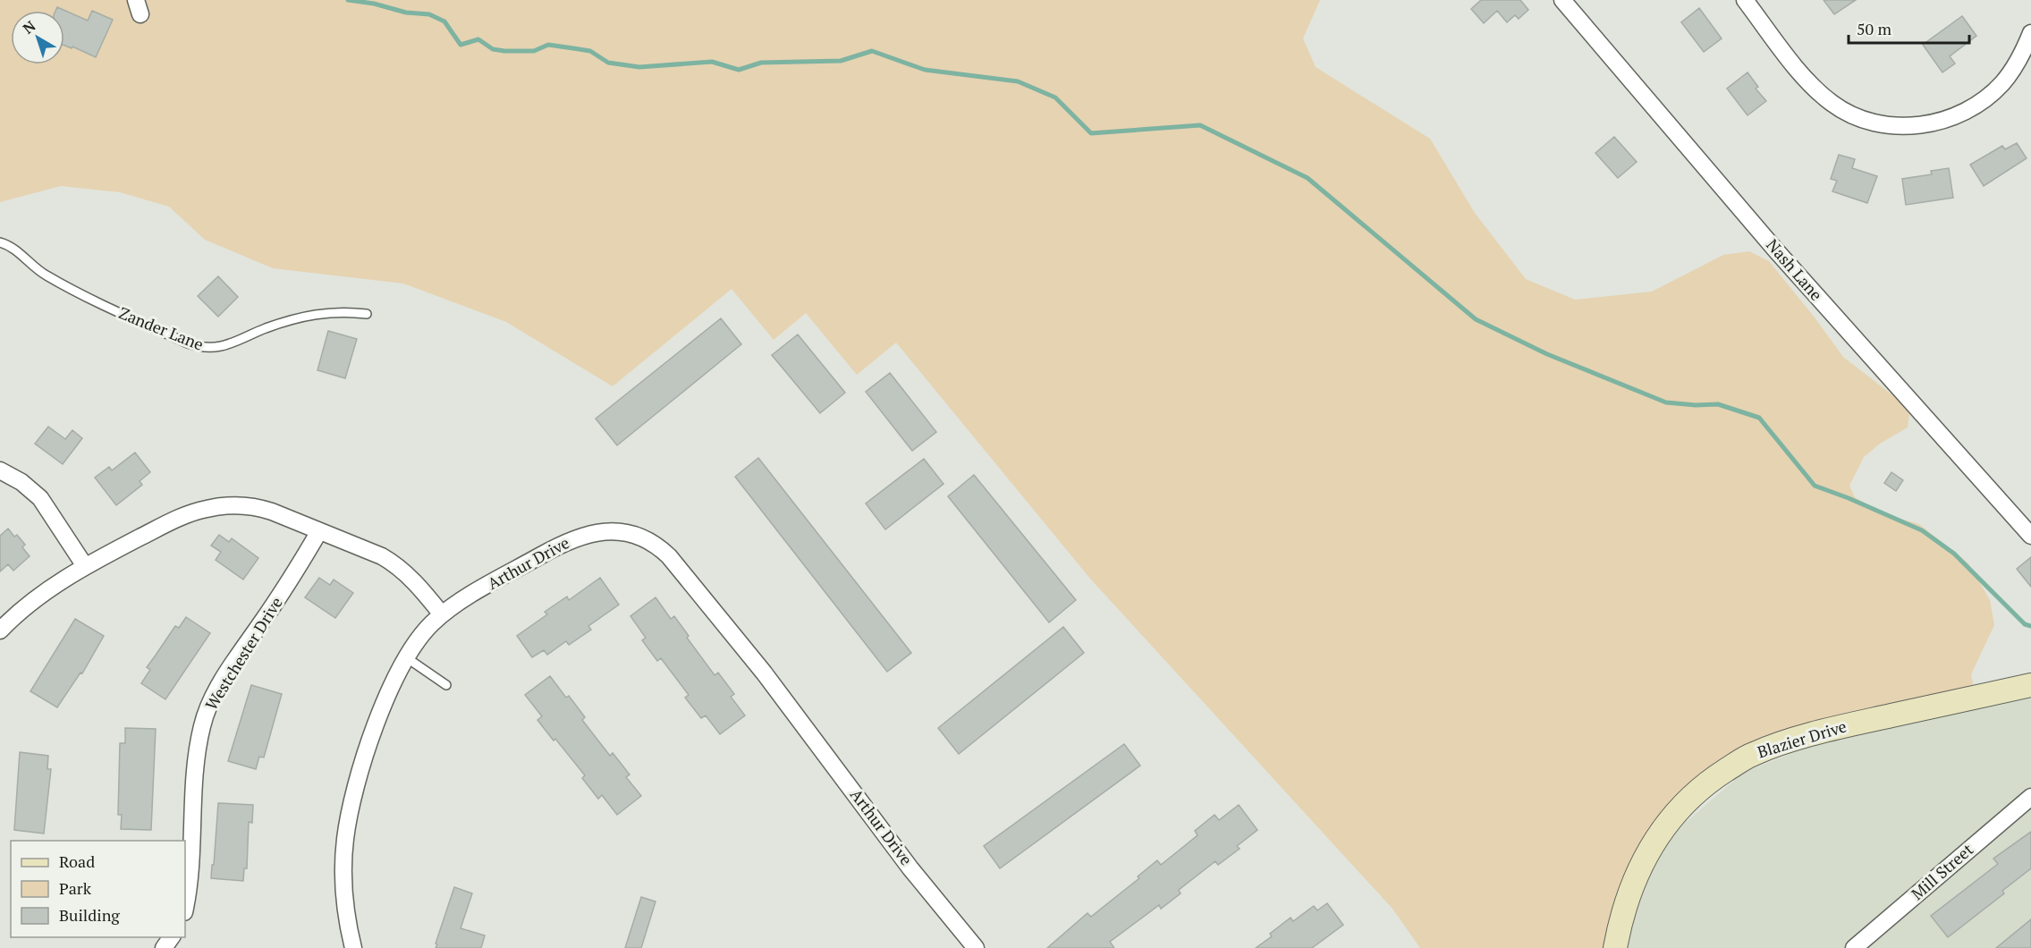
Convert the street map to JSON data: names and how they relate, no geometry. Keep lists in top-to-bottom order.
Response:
{
  "streets": {
    "street": [
      "Nash Lane",
      "Arthur Drive",
      "Westchester Drive",
      "Blazier Drive",
      "Mill Street"
    ],
    "lane": ["Zander Lane"]
  },
  "legend": ["Road", "Park", "Building"],
  "scale_bar": "50 m",
  "north": "top left"
}
